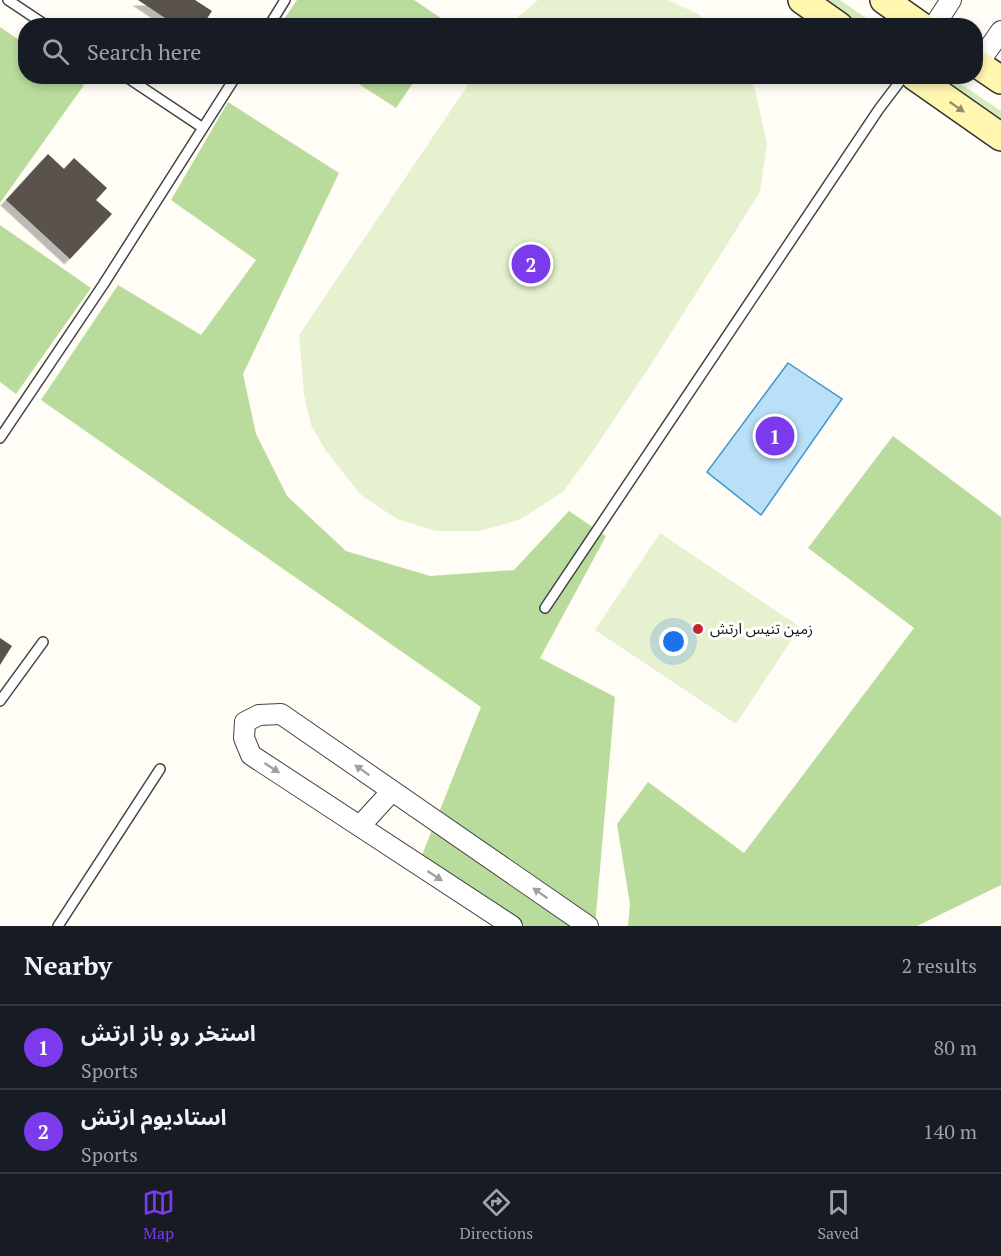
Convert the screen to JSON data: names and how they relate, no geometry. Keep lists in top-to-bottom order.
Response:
{
  "places": ["زمین تنیس ارتش"],
  "page": {
    "search": "Search here",
    "pins": ["2", "1"],
    "heading": ["Nearby", "2 results"],
    "list": [
      {
        "mark": "1",
        "name": "استخر رو باز ارتش",
        "note": "Sports",
        "value": "80 m"
      },
      {
        "mark": "2",
        "name": "استادیوم ارتش",
        "note": "Sports",
        "value": "140 m"
      }
    ],
    "nav": ["Map", "Directions", "Saved"]
  }
}
